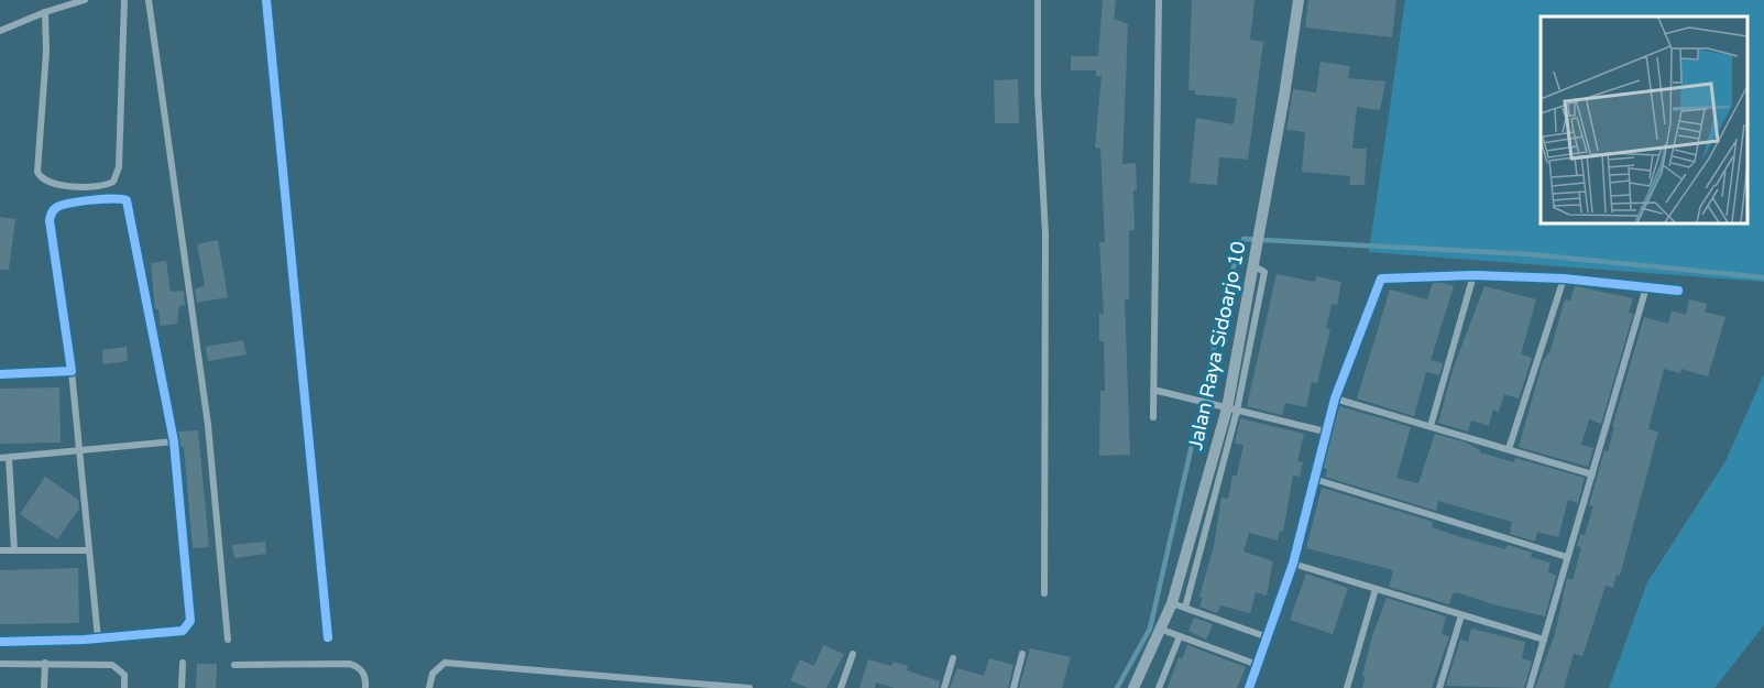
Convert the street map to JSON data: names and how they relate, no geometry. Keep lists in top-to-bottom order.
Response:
{
  "streets": {
    "street": ["Jalan Raya Sidoarjo 10"]
  }
}
